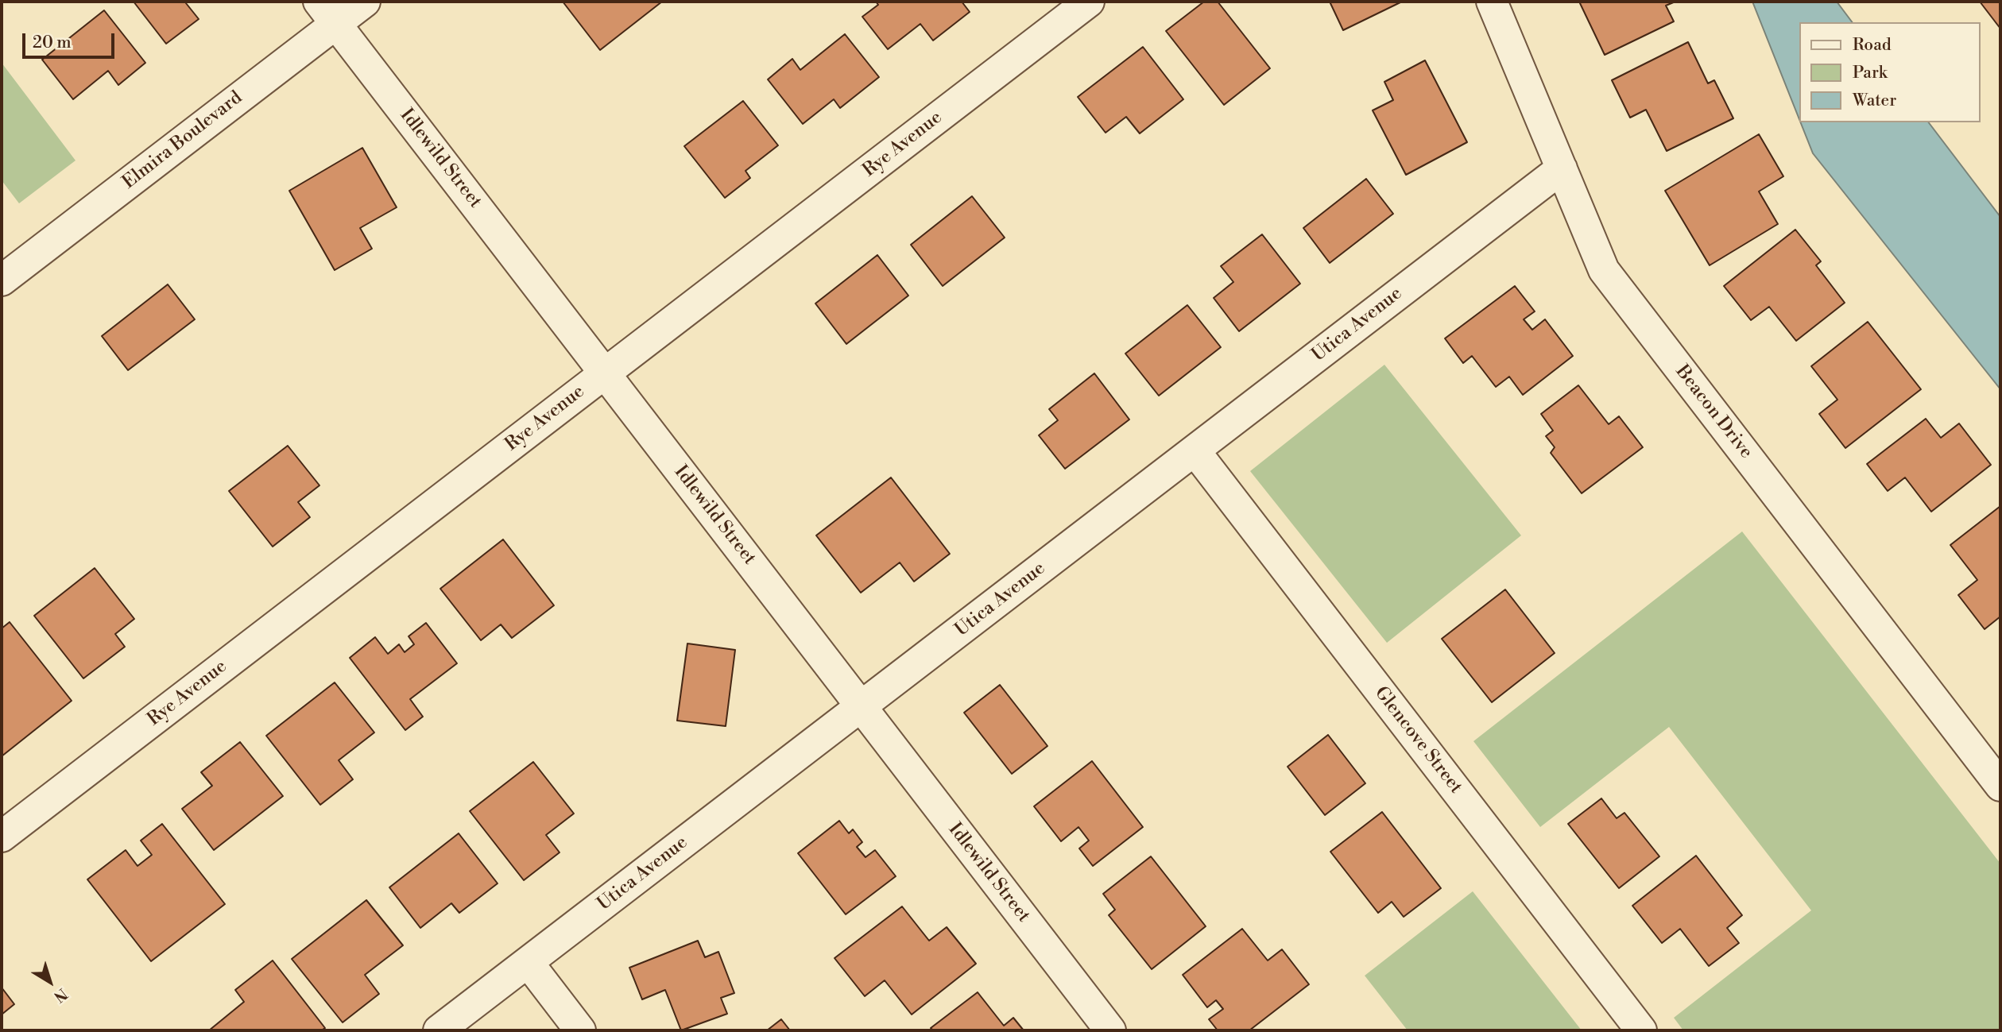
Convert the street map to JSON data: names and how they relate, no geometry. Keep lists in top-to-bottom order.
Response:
{
  "streets": {
    "street": [
      "Elmira Boulevard",
      "Rye Avenue",
      "Idlewild Street",
      "Utica Avenue",
      "Beacon Drive",
      "Glencove Street"
    ]
  },
  "crossings": [
    ["Elmira Boulevard", "Idlewild Street"],
    ["Rye Avenue", "Idlewild Street"],
    ["Idlewild Street", "Utica Avenue"],
    ["Utica Avenue", "Beacon Drive"],
    ["Utica Avenue", "Glencove Street"]
  ],
  "legend": ["Road", "Park", "Water"],
  "scale_bar": "20 m",
  "north": "bottom right"
}
